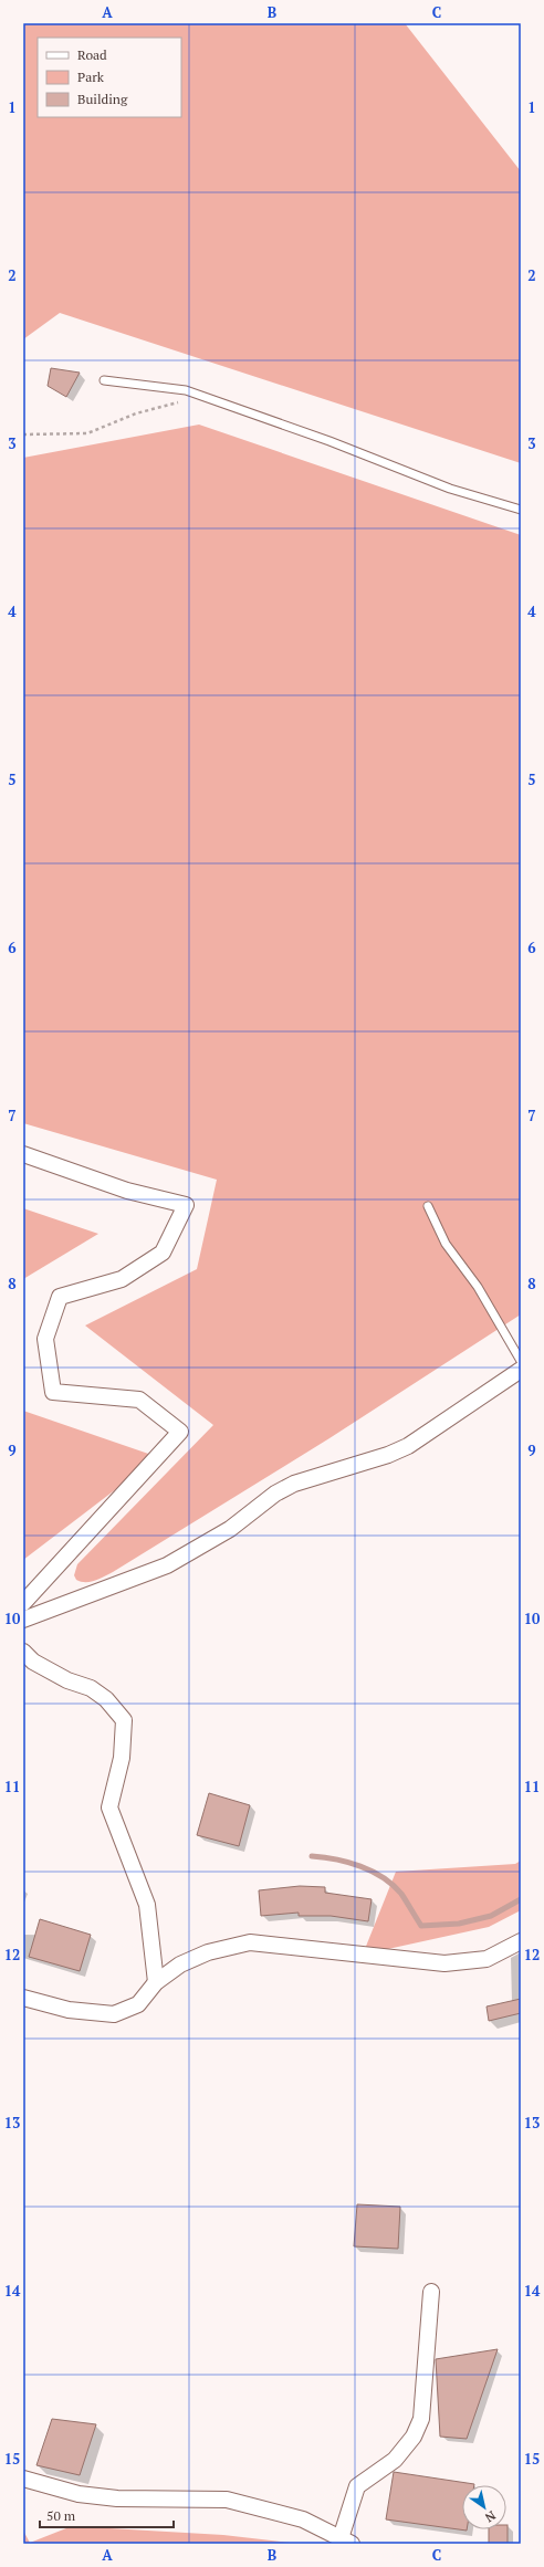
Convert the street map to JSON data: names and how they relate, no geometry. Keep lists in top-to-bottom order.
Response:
{
  "legend": ["Road", "Park", "Building"],
  "scale_bar": "50 m",
  "north": "bottom right",
  "grid": {
    "columns": ["A", "B", "C"],
    "rows": [
      "1",
      "2",
      "3",
      "4",
      "5",
      "6",
      "7",
      "8",
      "9",
      "10",
      "11",
      "12",
      "13",
      "14",
      "15"
    ]
  }
}
